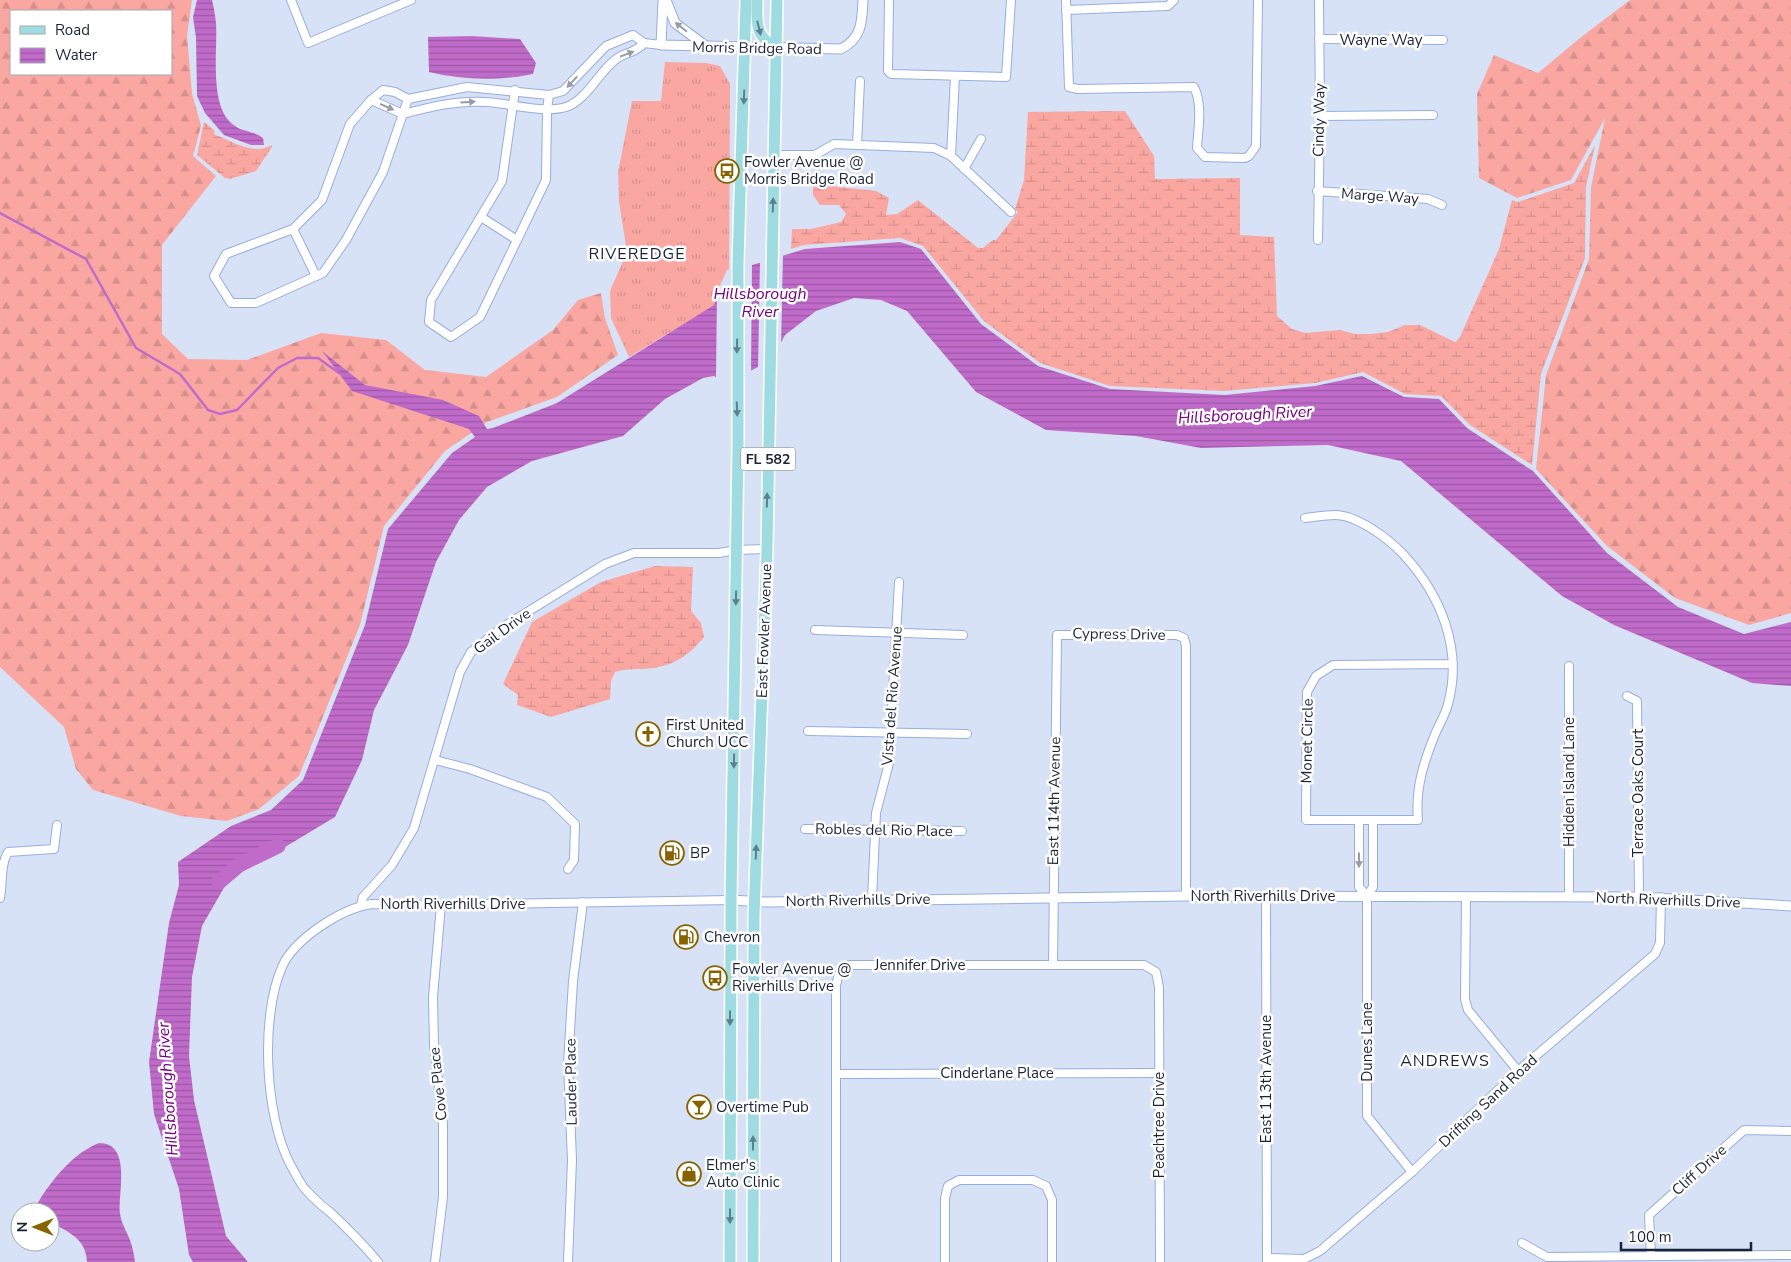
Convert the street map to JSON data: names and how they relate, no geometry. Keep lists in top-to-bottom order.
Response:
{
  "streets": {
    "main road": ["FL 582", "East Fowler Avenue"],
    "street": [
      "Wayne Way",
      "Morris Bridge Road",
      "Cindy Way",
      "Marge Way",
      "Gail Drive",
      "Cypress Drive",
      "Vista del Rio Avenue",
      "Monet Circle",
      "Hidden Island Lane",
      "Terrace Oaks Court",
      "East 114th Avenue",
      "Robles del Rio Place",
      "North Riverhills Drive",
      "Jennifer Drive",
      "Dunes Lane",
      "Cinderlane Place",
      "East 113th Avenue",
      "Lauder Place",
      "Cove Place",
      "Drifting Sand Road",
      "Peachtree Drive",
      "Cliff Drive"
    ]
  },
  "crossings": [
    ["Wayne Way", "Cindy Way"],
    ["Morris Bridge Road", "East Fowler Avenue"],
    ["Cindy Way", "Marge Way"],
    ["Gail Drive", "East Fowler Avenue"],
    ["Gail Drive", "North Riverhills Drive"],
    ["East Fowler Avenue", "North Riverhills Drive"],
    ["Cypress Drive", "East 114th Avenue"],
    ["Cypress Drive", "North Riverhills Drive"],
    ["Vista del Rio Avenue", "Robles del Rio Place"],
    ["Vista del Rio Avenue", "North Riverhills Drive"],
    ["Monet Circle", "Dunes Lane"],
    ["Hidden Island Lane", "North Riverhills Drive"],
    ["Terrace Oaks Court", "North Riverhills Drive"],
    ["East 114th Avenue", "North Riverhills Drive"],
    ["East 114th Avenue", "Jennifer Drive"],
    ["North Riverhills Drive", "Dunes Lane"],
    ["North Riverhills Drive", "East 113th Avenue"],
    ["North Riverhills Drive", "Lauder Place"],
    ["North Riverhills Drive", "Cove Place"],
    ["North Riverhills Drive", "Drifting Sand Road"],
    ["Jennifer Drive", "Cinderlane Place"],
    ["Jennifer Drive", "Peachtree Drive"],
    ["Dunes Lane", "Drifting Sand Road"],
    ["Cinderlane Place", "Peachtree Drive"],
    ["East 113th Avenue", "Drifting Sand Road"]
  ],
  "districts": ["RIVEREDGE", "ANDREWS"],
  "water": ["Hillsborough River"],
  "places": {
    "bus stop": ["Fowler Avenue @ Morris Bridge Road", "Fowler Avenue @ Riverhills Drive"],
    "church": ["First United Church UCC"],
    "fuel station": ["BP", "Chevron"],
    "bar": ["Overtime Pub"],
    "shop": ["Elmer's Auto Clinic"]
  },
  "legend": ["Road", "Water"],
  "scale_bar": "100 m",
  "north": "left"
}
